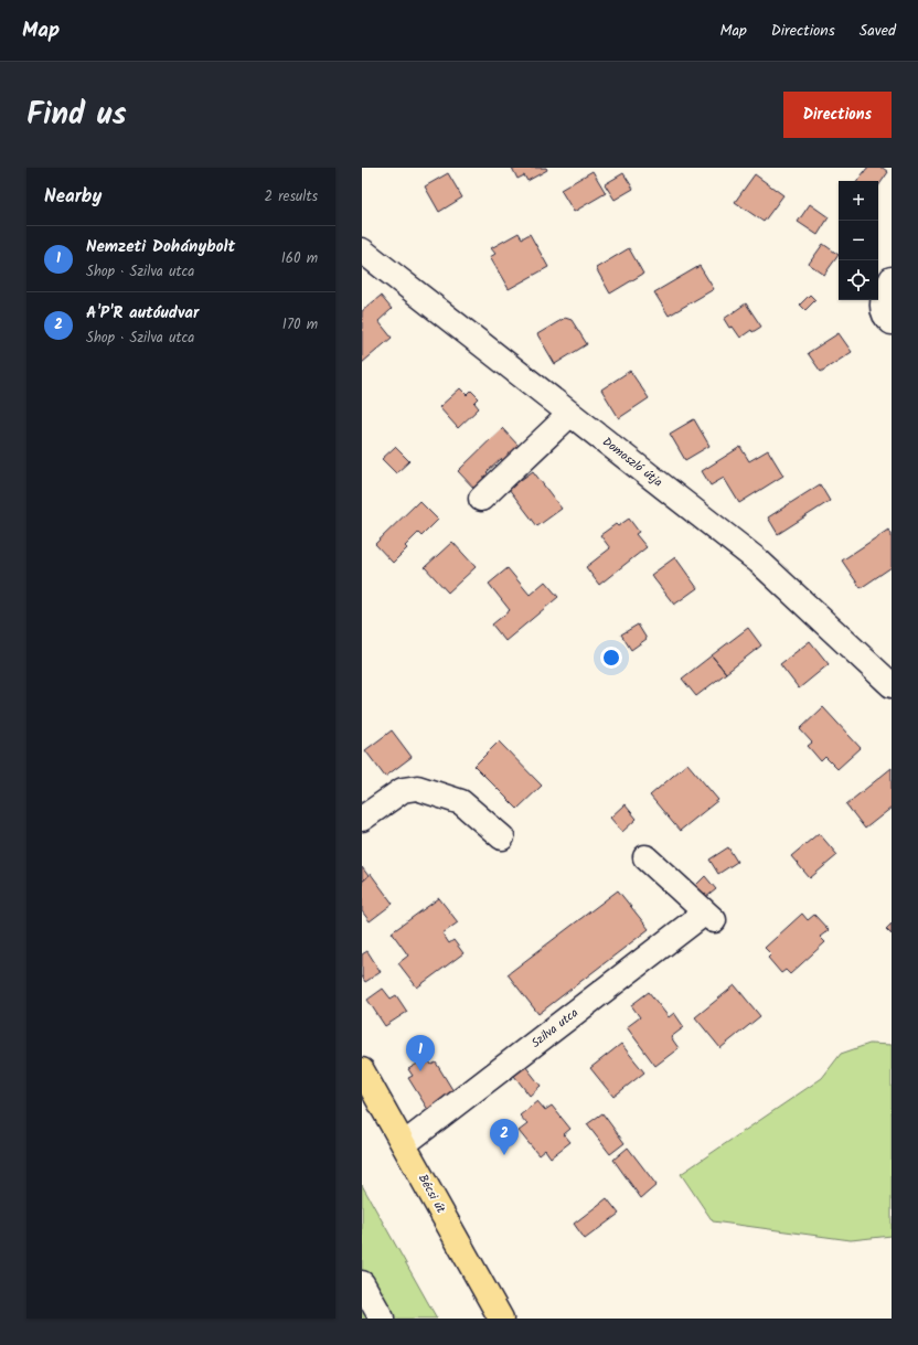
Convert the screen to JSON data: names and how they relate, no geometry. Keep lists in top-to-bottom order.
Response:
{
  "streets": {
    "main road": ["Bécsi út"],
    "street": ["Domoszló útja", "Szilva utca"]
  },
  "crossings": [
    ["Szilva utca", "Bécsi út"]
  ],
  "page": {
    "header": "Map",
    "nav": ["Map", "Directions", "Saved"],
    "title": "Find us",
    "buttons": "Directions",
    "heading": ["Nearby", "2 results"],
    "map_buttons": ["+", "−"],
    "list": [
      {
        "mark": "1",
        "name": "Nemzeti Dohánybolt",
        "note": "Shop · Szilva utca",
        "value": "160 m"
      },
      {
        "mark": "2",
        "name": "A'P'R autóudvar",
        "note": "Shop · Szilva utca",
        "value": "170 m"
      }
    ],
    "pins": ["1", "2"]
  }
}
